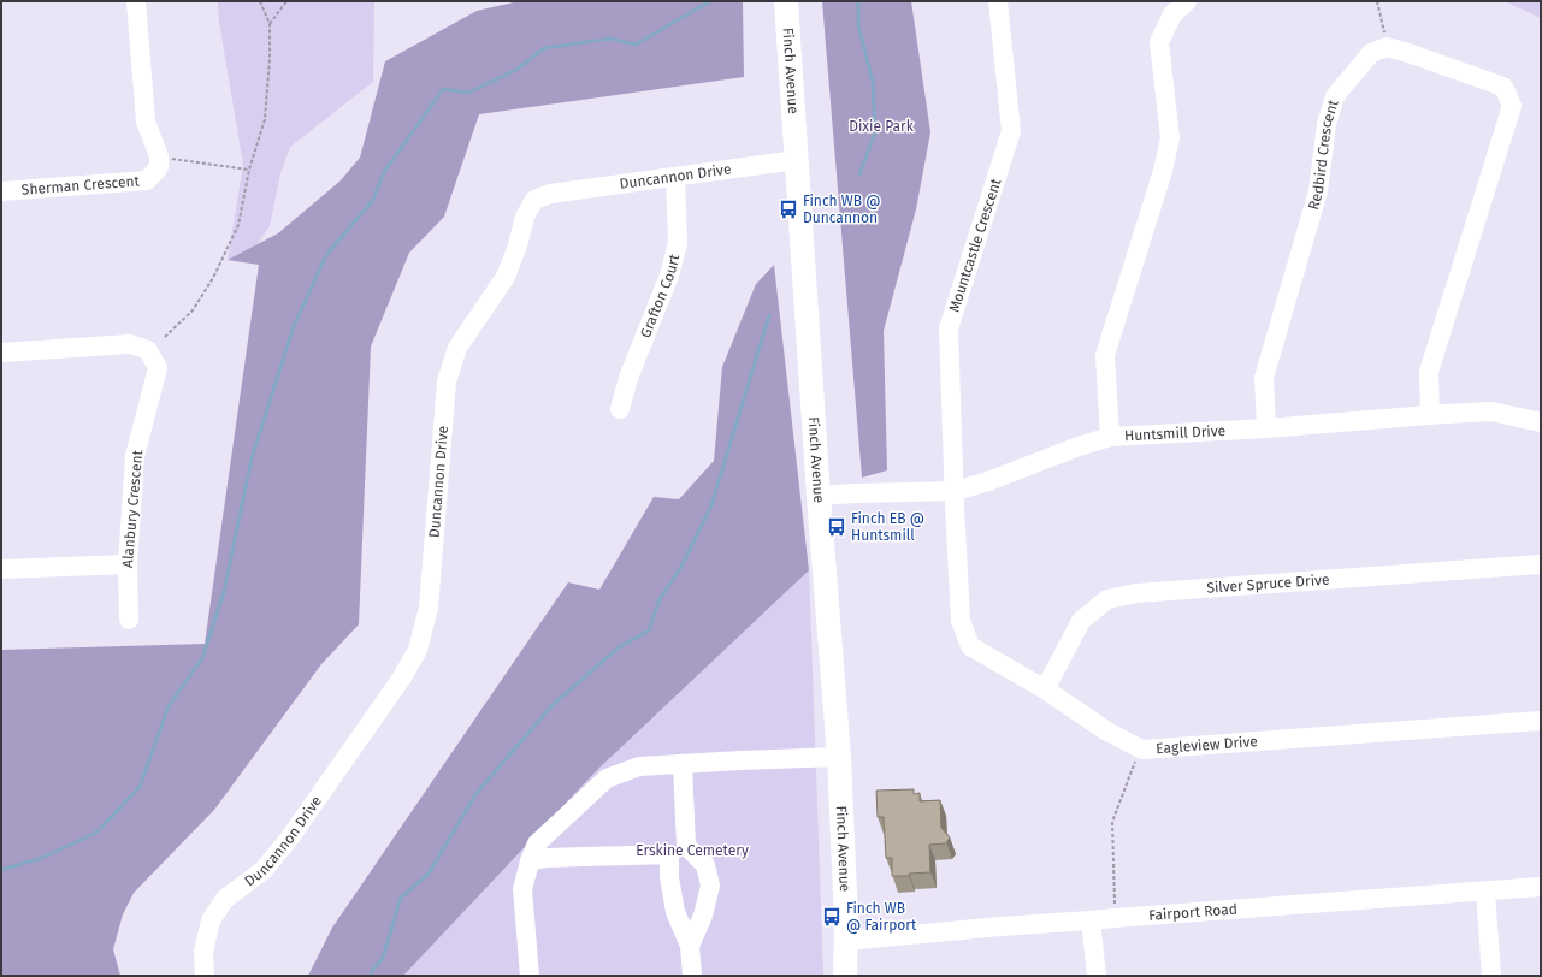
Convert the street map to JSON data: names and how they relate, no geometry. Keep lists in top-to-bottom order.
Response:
{
  "streets": {
    "main road": ["Finch Avenue"],
    "street": [
      "Redbird Crescent",
      "Duncannon Drive",
      "Sherman Crescent",
      "Mountcastle Crescent",
      "Grafton Court",
      "Huntsmill Drive",
      "Alanbury Crescent",
      "Silver Spruce Drive",
      "Eagleview Drive",
      "Fairport Road"
    ]
  },
  "crossings": [
    ["Finch Avenue", "Duncannon Drive"],
    ["Finch Avenue", "Huntsmill Drive"],
    ["Finch Avenue", "Fairport Road"],
    ["Redbird Crescent", "Huntsmill Drive"],
    ["Duncannon Drive", "Grafton Court"],
    ["Mountcastle Crescent", "Huntsmill Drive"],
    ["Mountcastle Crescent", "Eagleview Drive"],
    ["Huntsmill Drive", "Eagleview Drive"],
    ["Silver Spruce Drive", "Eagleview Drive"]
  ],
  "parks": ["Dixie Park", "Erskine Cemetery"],
  "places": {
    "bus stop": ["Finch WB @ Duncannon", "Finch EB @ Huntsmill", "Finch WB @ Fairport"]
  }
}
